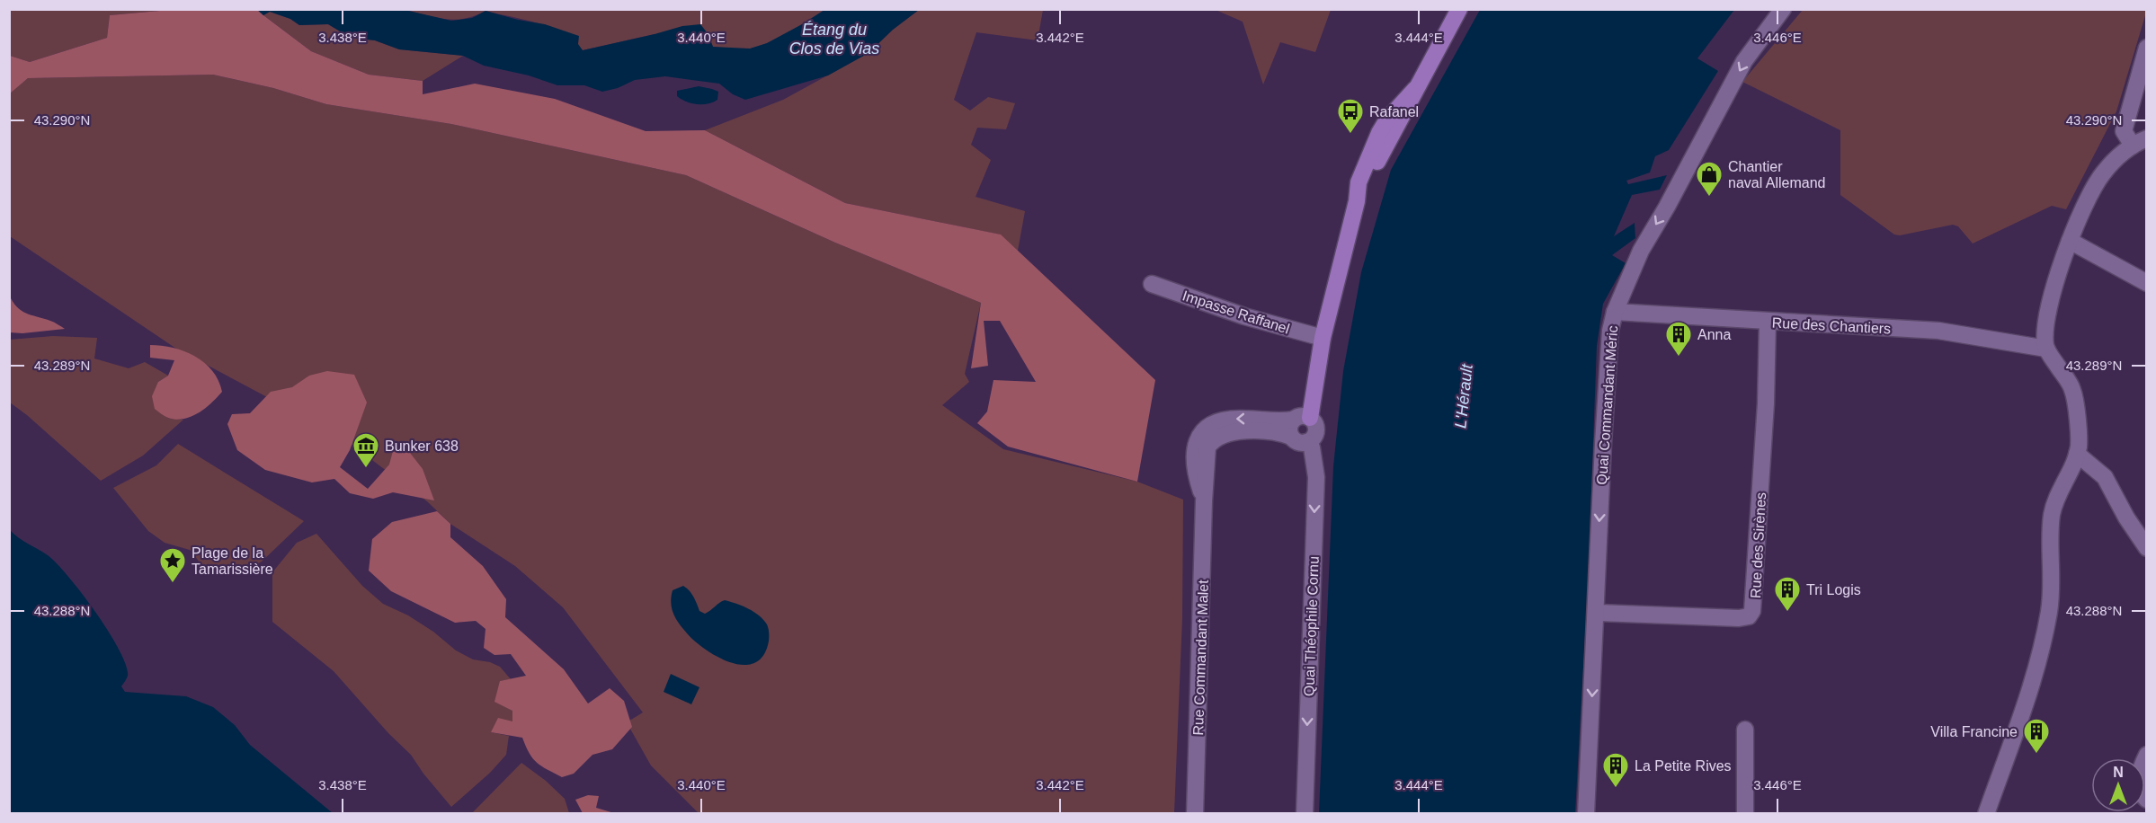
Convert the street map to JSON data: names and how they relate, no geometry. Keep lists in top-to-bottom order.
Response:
{
  "streets": {
    "street": [
      "Impasse Raffanel",
      "Rue des Chantiers",
      "Quai Commandant Méric",
      "Rue des Sirènes",
      "Quai Théophile Cornu",
      "Rue Commandant Malet"
    ]
  },
  "crossings": [
    ["Rue des Chantiers", "Quai Commandant Méric"],
    ["Rue des Chantiers", "Rue des Sirènes"],
    ["Quai Commandant Méric", "Rue des Sirènes"],
    ["Quai Théophile Cornu", "Rue Commandant Malet"]
  ],
  "one_way": ["Quai Commandant Méric", "Quai Théophile Cornu"],
  "water": ["Étang du Clos de Vias", "L'Hérault"],
  "places": {
    "bus stop": ["Rafanel"],
    "shop": ["Chantier naval Allemand"],
    "building": [
      "Anna",
      "Tri Logis",
      "Villa Francine",
      "La Petite Rives"
    ],
    "museum": ["Bunker 638"],
    "place": ["Plage de la Tamarissière"]
  },
  "north": "top",
  "coordinates": [
    "3.438°E",
    "3.440°E",
    "3.442°E",
    "3.444°E",
    "3.446°E",
    "43.290°N",
    "43.289°N",
    "43.288°N"
  ]
}
